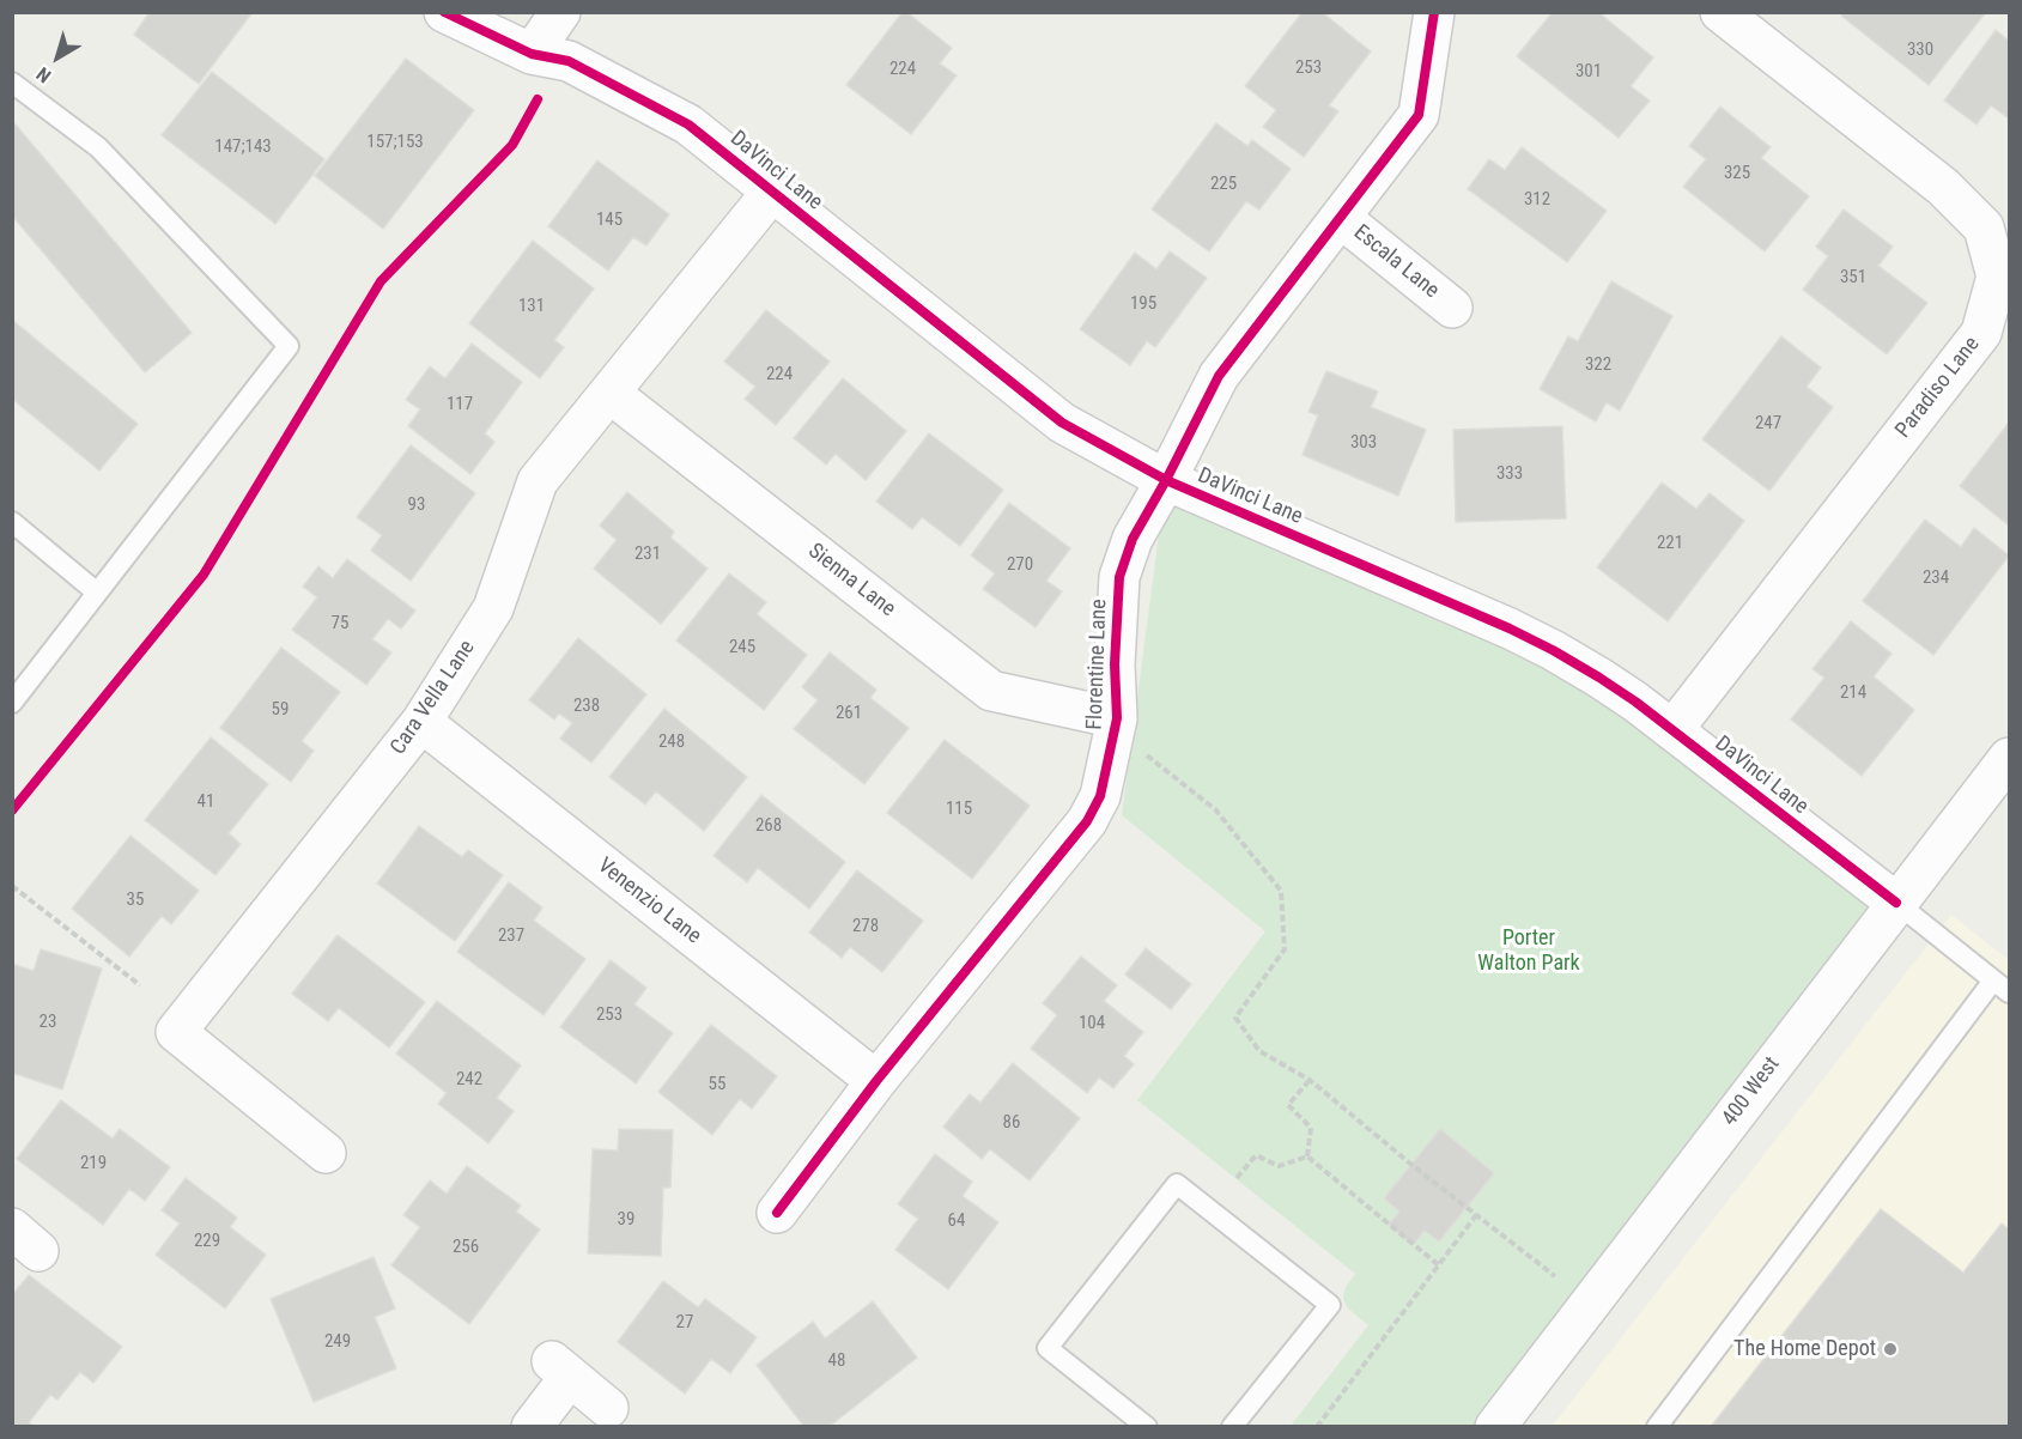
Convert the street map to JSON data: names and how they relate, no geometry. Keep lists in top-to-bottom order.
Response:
{
  "streets": {
    "street": [
      "DaVinci Lane",
      "Escala Lane",
      "Paradiso Lane",
      "Sienna Lane",
      "Florentine Lane",
      "Cara Vella Lane",
      "Venenzio Lane",
      "400 West"
    ]
  },
  "crossings": [
    ["DaVinci Lane", "Paradiso Lane"],
    ["DaVinci Lane", "Florentine Lane"],
    ["DaVinci Lane", "Cara Vella Lane"],
    ["DaVinci Lane", "400 West"],
    ["Escala Lane", "Florentine Lane"],
    ["Sienna Lane", "Florentine Lane"],
    ["Sienna Lane", "Cara Vella Lane"],
    ["Florentine Lane", "Venenzio Lane"],
    ["Cara Vella Lane", "Venenzio Lane"]
  ],
  "parks": ["Porter Walton Park"],
  "places": ["The Home Depot"],
  "house_numbers": [
    "330",
    "253",
    "224",
    "301",
    "157;153",
    "147;143",
    "325",
    "225",
    "312",
    "145",
    "351",
    "195",
    "131",
    "322",
    "224",
    "117",
    "247",
    "303",
    "333",
    "93",
    "221",
    "231",
    "270",
    "234",
    "75",
    "245",
    "214",
    "238",
    "59",
    "261",
    "248",
    "41",
    "115",
    "268",
    "35",
    "278",
    "237",
    "253",
    "23",
    "104",
    "242",
    "55",
    "86",
    "219",
    "39",
    "64",
    "229",
    "256",
    "27",
    "249",
    "48"
  ],
  "north": "bottom left"
}
